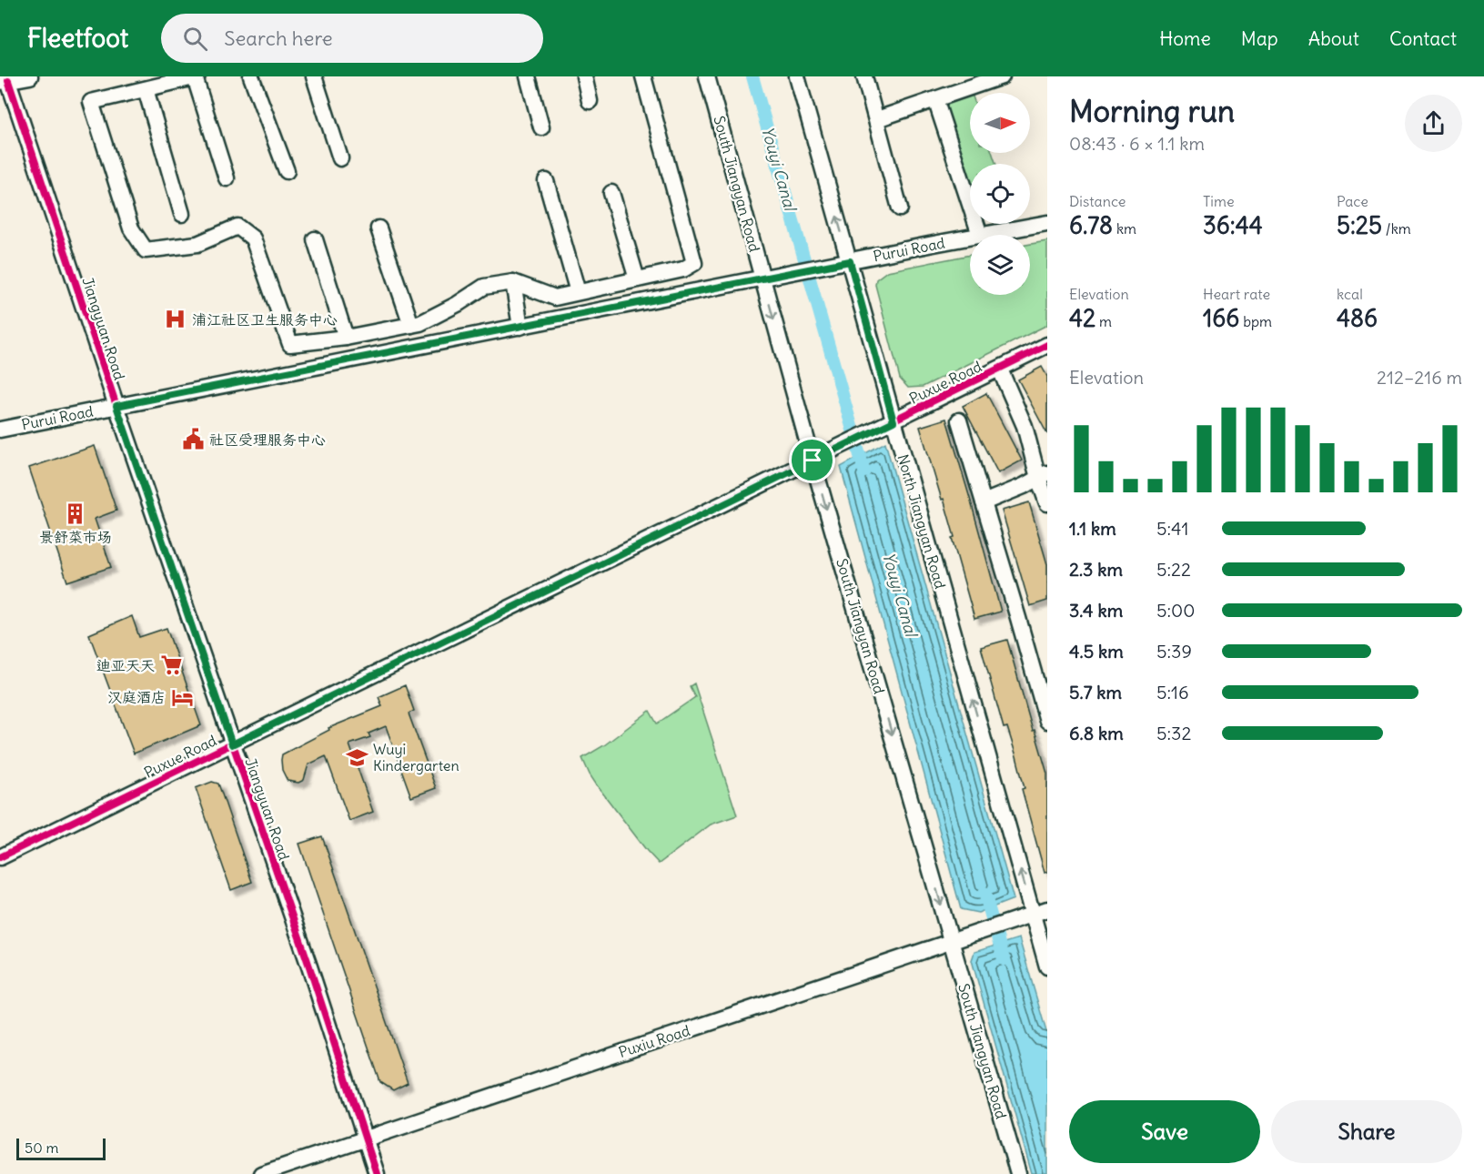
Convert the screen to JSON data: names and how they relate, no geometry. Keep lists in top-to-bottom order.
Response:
{
  "streets": {
    "street": [
      "South Jiangyan Road",
      "Purui Road",
      "Jiangyuan Road",
      "Puxue Road",
      "North Jiangyan Road",
      "Puxiu Road"
    ]
  },
  "crossings": [
    ["South Jiangyan Road", "Purui Road"],
    ["South Jiangyan Road", "Puxue Road"],
    ["South Jiangyan Road", "Puxiu Road"],
    ["Purui Road", "Jiangyuan Road"],
    ["Purui Road", "North Jiangyan Road"],
    ["Jiangyuan Road", "Puxue Road"],
    ["Jiangyuan Road", "Puxiu Road"],
    ["Puxue Road", "North Jiangyan Road"],
    ["North Jiangyan Road", "Puxiu Road"]
  ],
  "one_way": ["South Jiangyan Road"],
  "water": ["Youyi Canal"],
  "places": {
    "hospital": ["浦江社区卫生服务中心"],
    "public building": ["社区受理服务中心"],
    "building": ["景舒菜市场"],
    "supermarket": ["迪亚天天"],
    "hotel": ["汉庭酒店"],
    "school or university": ["Wuyi Kindergarten"]
  },
  "scale_bar": "50 m",
  "north": "right",
  "page": {
    "header": "Fleetfoot",
    "search": "Search here",
    "nav": [
      "Home",
      "Map",
      "About",
      "Contact"
    ],
    "heading": ["Morning run", "08:43 · 6 × 1.1 km"],
    "stats": [
      ["Distance", "6.78 km"],
      ["Time", "36:44"],
      ["Pace", "5:25 /km"],
      ["Elevation", "42 m"],
      ["Heart rate", "166 bpm"],
      ["kcal", "486"]
    ],
    "chart": ["Elevation", "212–216 m"],
    "list": [
      {
        "name": "1.1 km",
        "note": "5:41"
      },
      {
        "name": "2.3 km",
        "note": "5:22"
      },
      {
        "name": "3.4 km",
        "note": "5:00"
      },
      {
        "name": "4.5 km",
        "note": "5:39"
      },
      {
        "name": "5.7 km",
        "note": "5:16"
      },
      {
        "name": "6.8 km",
        "note": "5:32"
      }
    ],
    "buttons": ["Save", "Share"],
    "scale": "50 m"
  }
}
